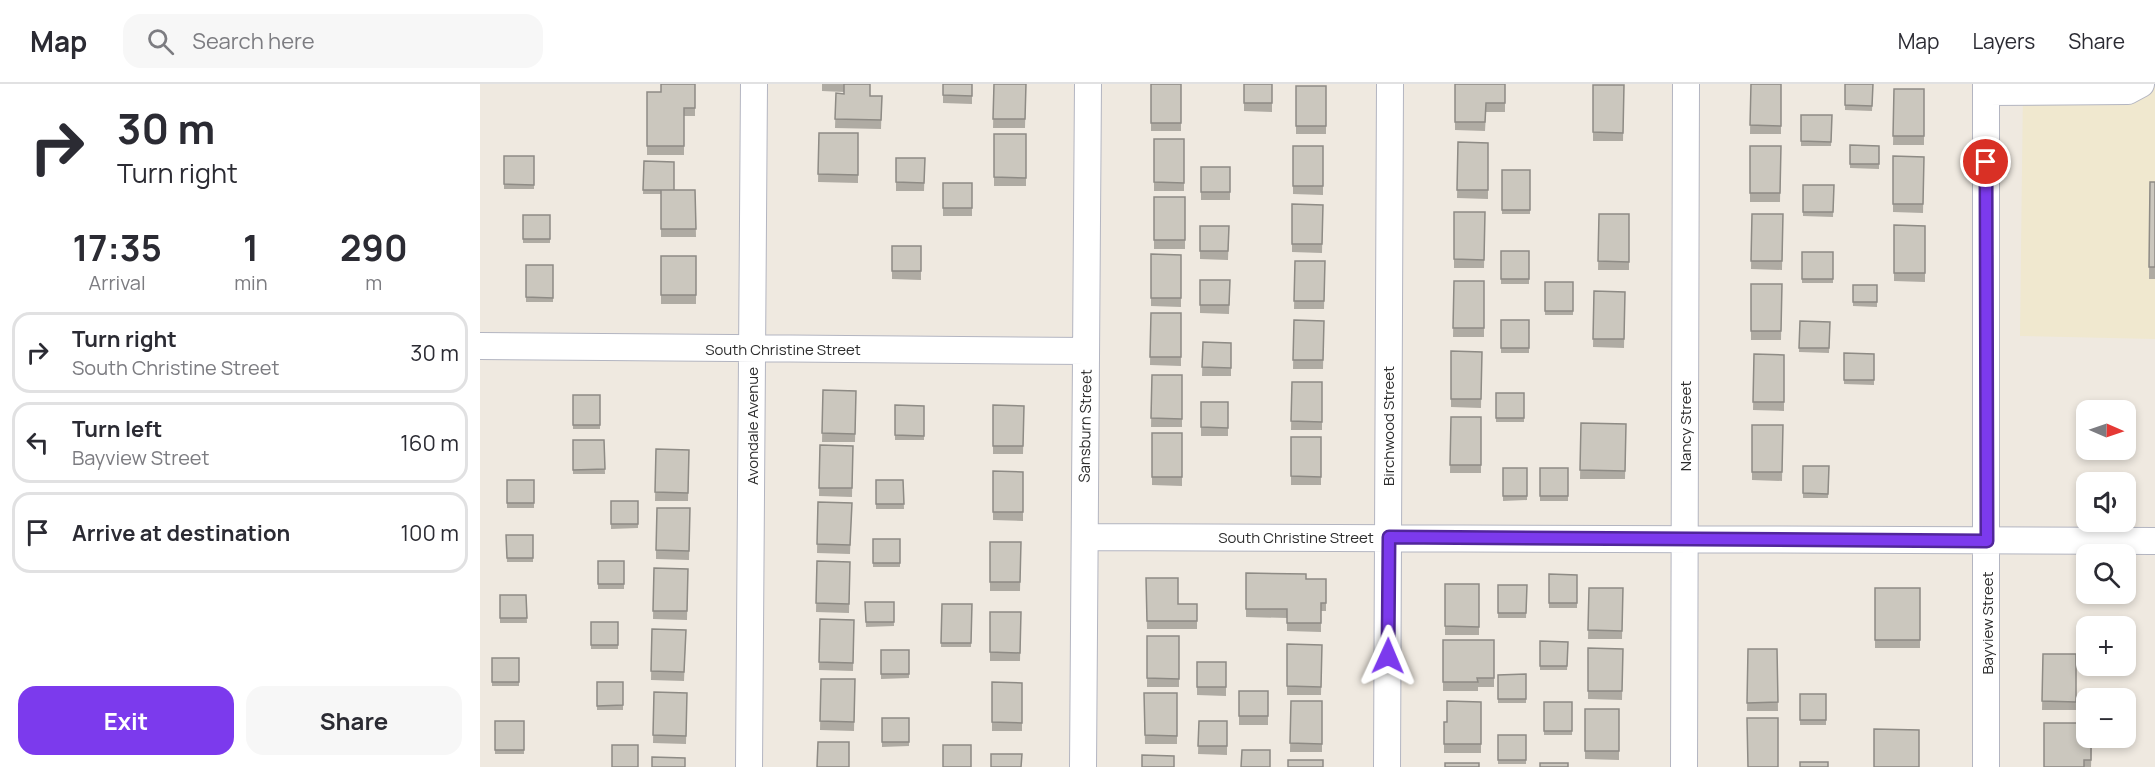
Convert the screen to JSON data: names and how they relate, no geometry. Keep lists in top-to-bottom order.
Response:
{
  "streets": {
    "street": [
      "South Christine Street",
      "Avondale Avenue",
      "Sansburn Street",
      "Birchwood Street",
      "Nancy Street",
      "Bayview Street"
    ]
  },
  "crossings": [
    ["South Christine Street", "Avondale Avenue"],
    ["South Christine Street", "Sansburn Street"],
    ["South Christine Street", "Birchwood Street"],
    ["South Christine Street", "Nancy Street"],
    ["South Christine Street", "Bayview Street"]
  ],
  "north": "right",
  "page": {
    "header": "Map",
    "search": "Search here",
    "nav": ["Map", "Layers", "Share"],
    "turn": ["30 m", "Turn right"],
    "eta": [
      "17:35",
      "Arrival",
      "1",
      "min",
      "290",
      "m"
    ],
    "list": [
      {
        "name": "Turn right",
        "note": "South Christine Street",
        "value": "30 m"
      },
      {
        "name": "Turn left",
        "note": "Bayview Street",
        "value": "160 m"
      },
      {
        "name": "Arrive at destination",
        "value": "100 m"
      }
    ],
    "map_buttons": ["+", "−"],
    "buttons": ["Exit", "Share"]
  }
}
